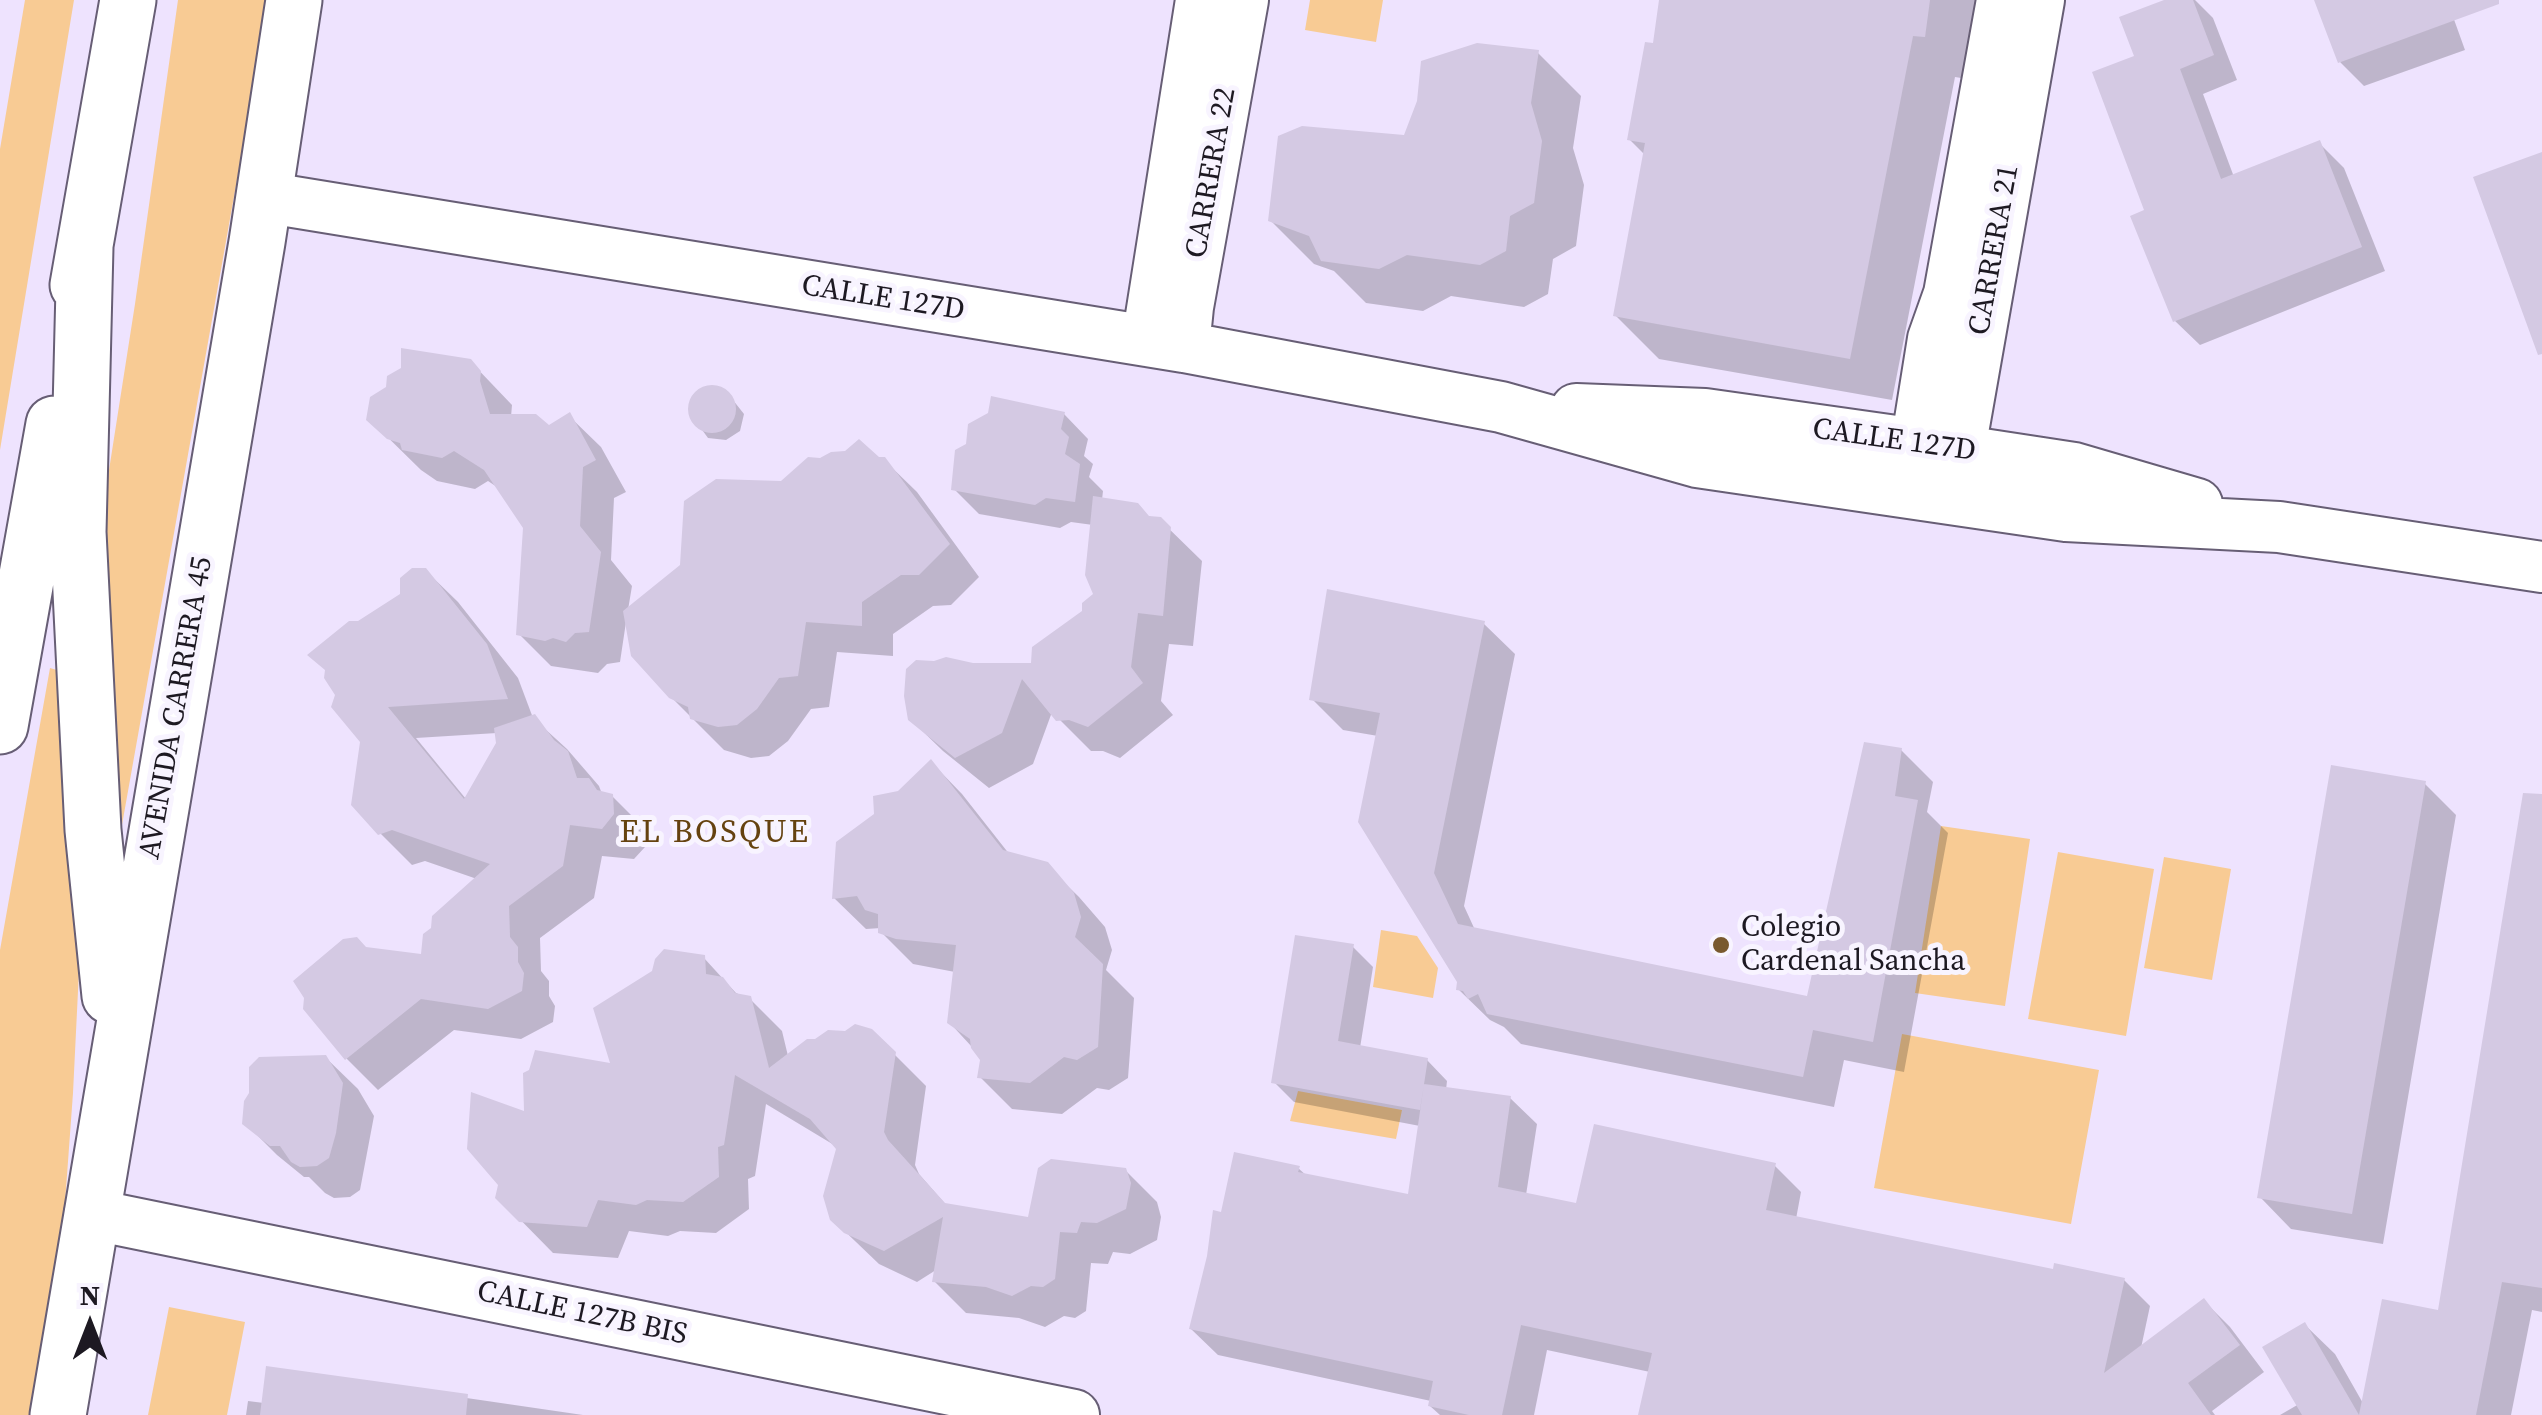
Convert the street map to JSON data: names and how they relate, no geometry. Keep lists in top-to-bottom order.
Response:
{
  "streets": {
    "highway": ["AVENIDA CARRERA 45"],
    "street": [
      "CARRERA 22",
      "CARRERA 21",
      "CALLE 127D",
      "CALLE 127B BIS"
    ]
  },
  "crossings": [
    ["CARRERA 22", "CALLE 127D"],
    ["CARRERA 21", "CALLE 127D"],
    ["CALLE 127D", "AVENIDA CARRERA 45"],
    ["AVENIDA CARRERA 45", "CALLE 127B BIS"]
  ],
  "districts": ["EL BOSQUE"],
  "places": ["Colegio Cardenal Sancha"],
  "north": "top"
}
